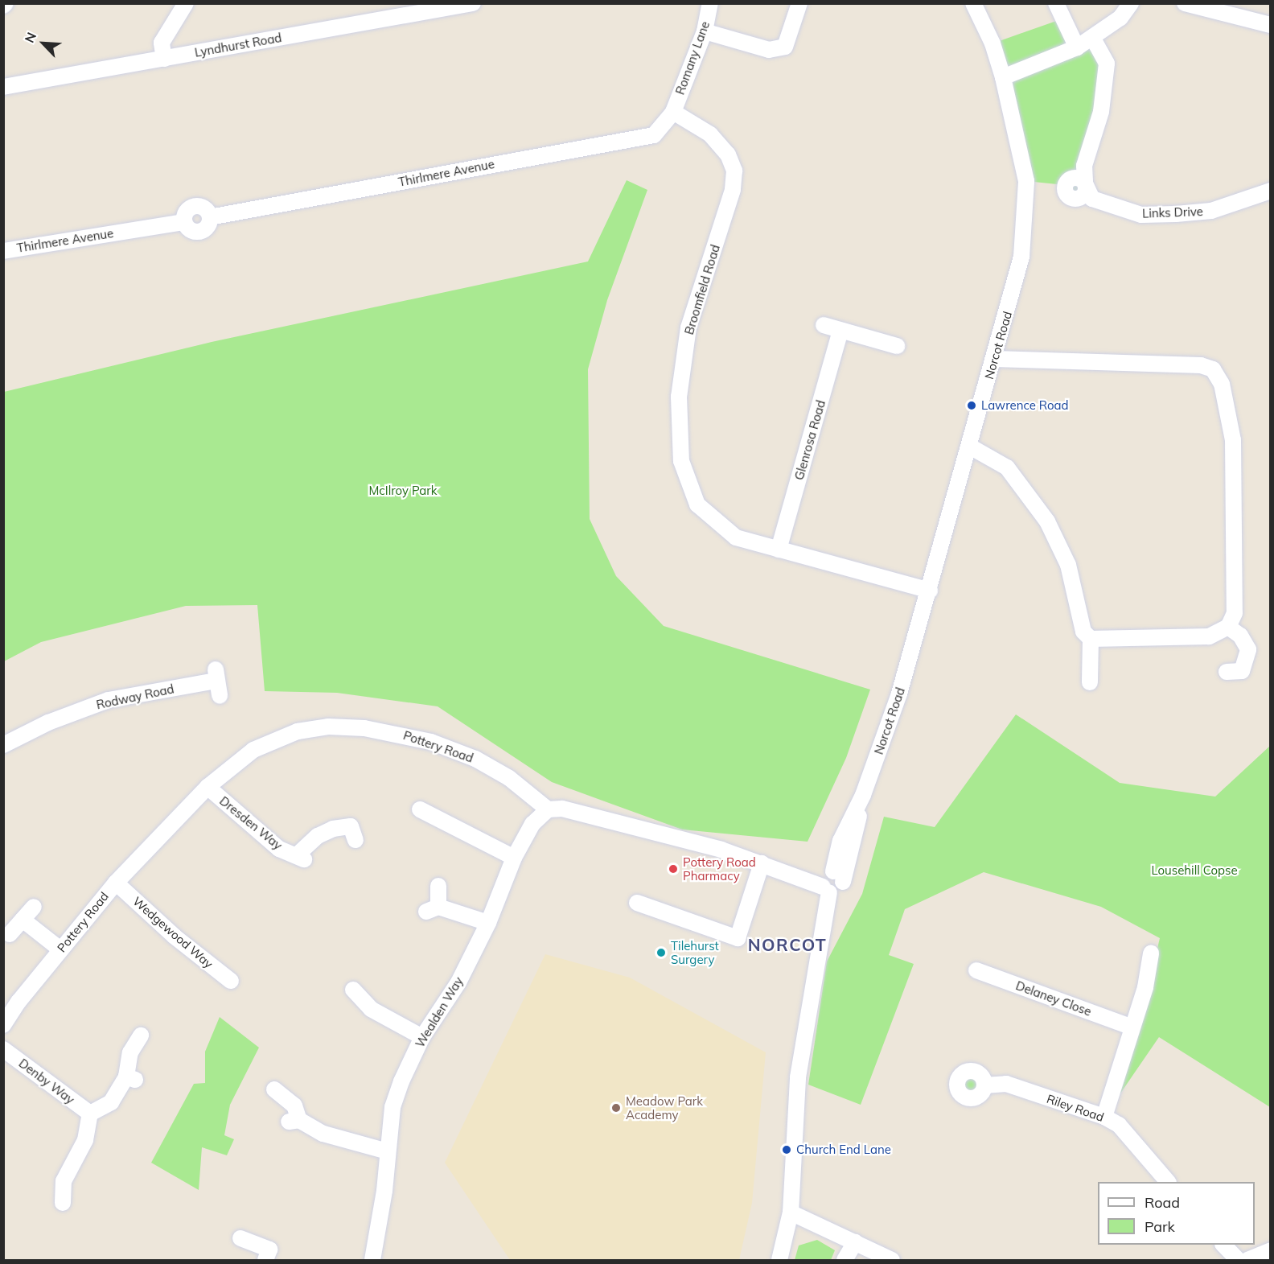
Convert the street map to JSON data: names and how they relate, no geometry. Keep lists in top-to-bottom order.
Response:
{
  "streets": {
    "street": [
      "Lyndhurst Road",
      "Romany Lane",
      "Thirlmere Avenue",
      "Links Drive",
      "Broomfield Road",
      "Norcot Road",
      "Glenrosa Road",
      "Rodway Road",
      "Pottery Road",
      "Dresden Way",
      "Wedgewood Way",
      "Delaney Close",
      "Wealden Way",
      "Denby Way",
      "Riley Road"
    ]
  },
  "crossings": [
    ["Romany Lane", "Thirlmere Avenue"],
    ["Romany Lane", "Broomfield Road"],
    ["Thirlmere Avenue", "Broomfield Road"],
    ["Broomfield Road", "Norcot Road"],
    ["Broomfield Road", "Glenrosa Road"],
    ["Pottery Road", "Dresden Way"],
    ["Pottery Road", "Wedgewood Way"],
    ["Pottery Road", "Wealden Way"]
  ],
  "districts": ["NORCOT"],
  "parks": ["McIlroy Park", "Lousehill Copse"],
  "places": [
    "Lawrence Road",
    "Pottery Road Pharmacy",
    "Tilehurst Surgery",
    "Meadow Park Academy",
    "Church End Lane"
  ],
  "legend": ["Road", "Park"],
  "north": "top left"
}
